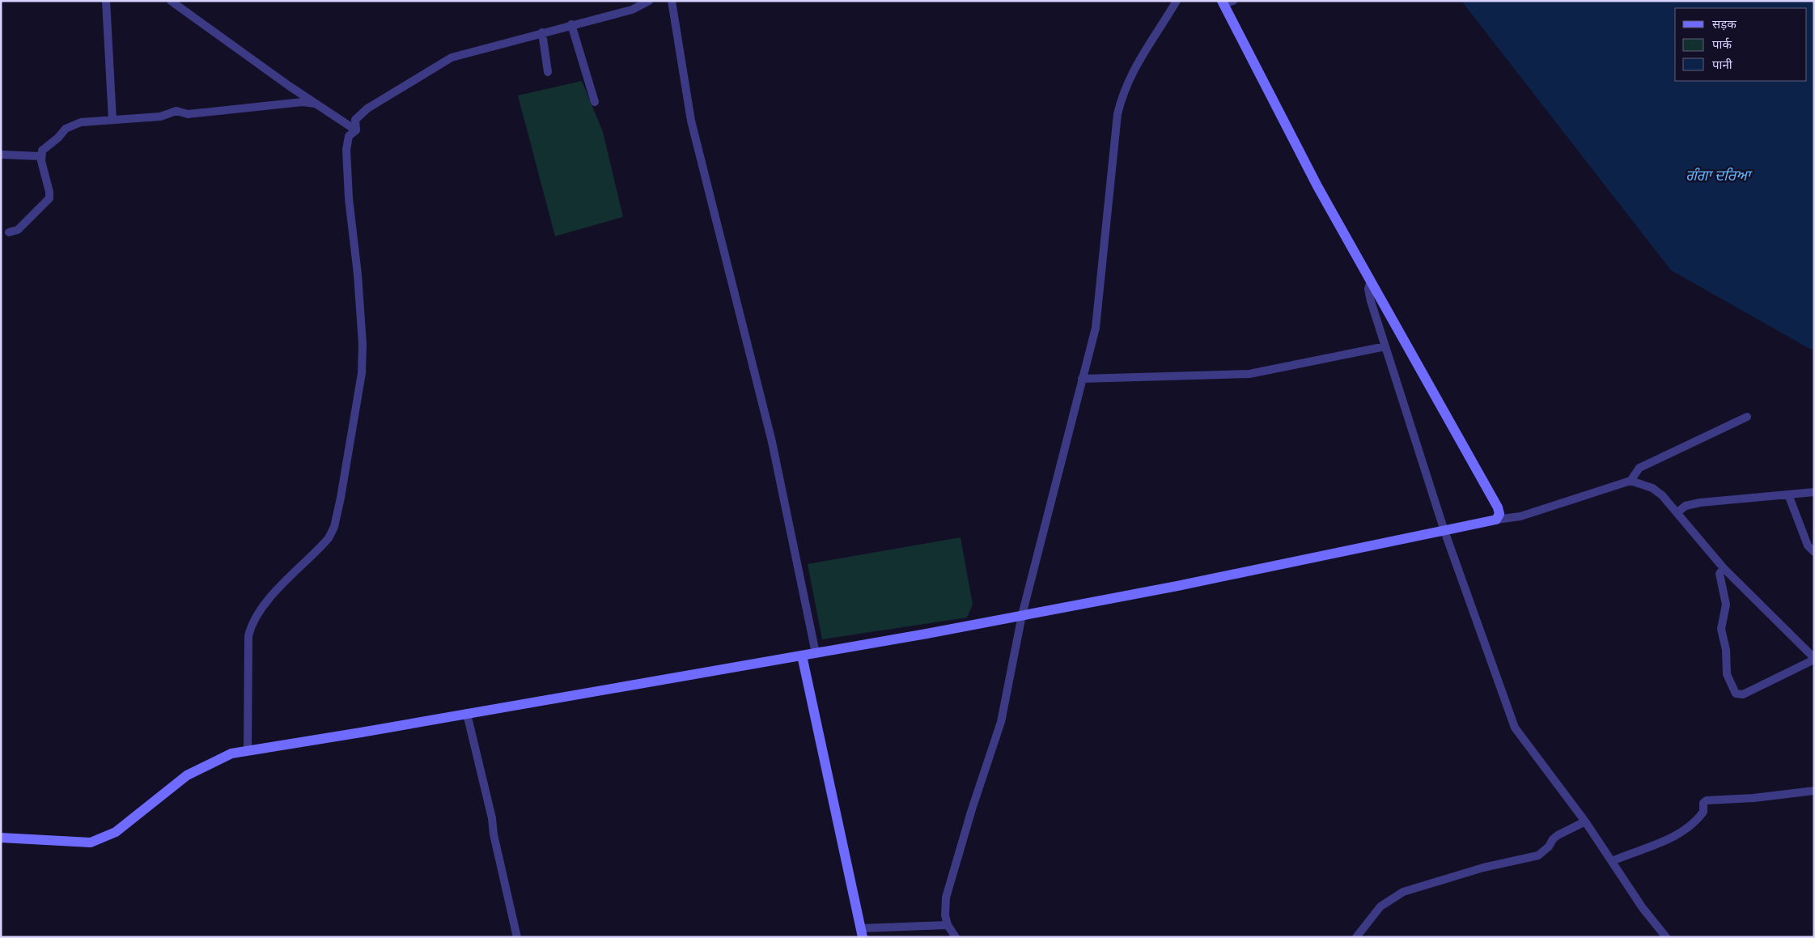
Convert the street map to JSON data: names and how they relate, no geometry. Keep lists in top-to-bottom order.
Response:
{
  "water": ["ਗੰਗਾ ਦਰਿਆ"],
  "legend": ["सड़क", "पार्क", "पानी"]
}
